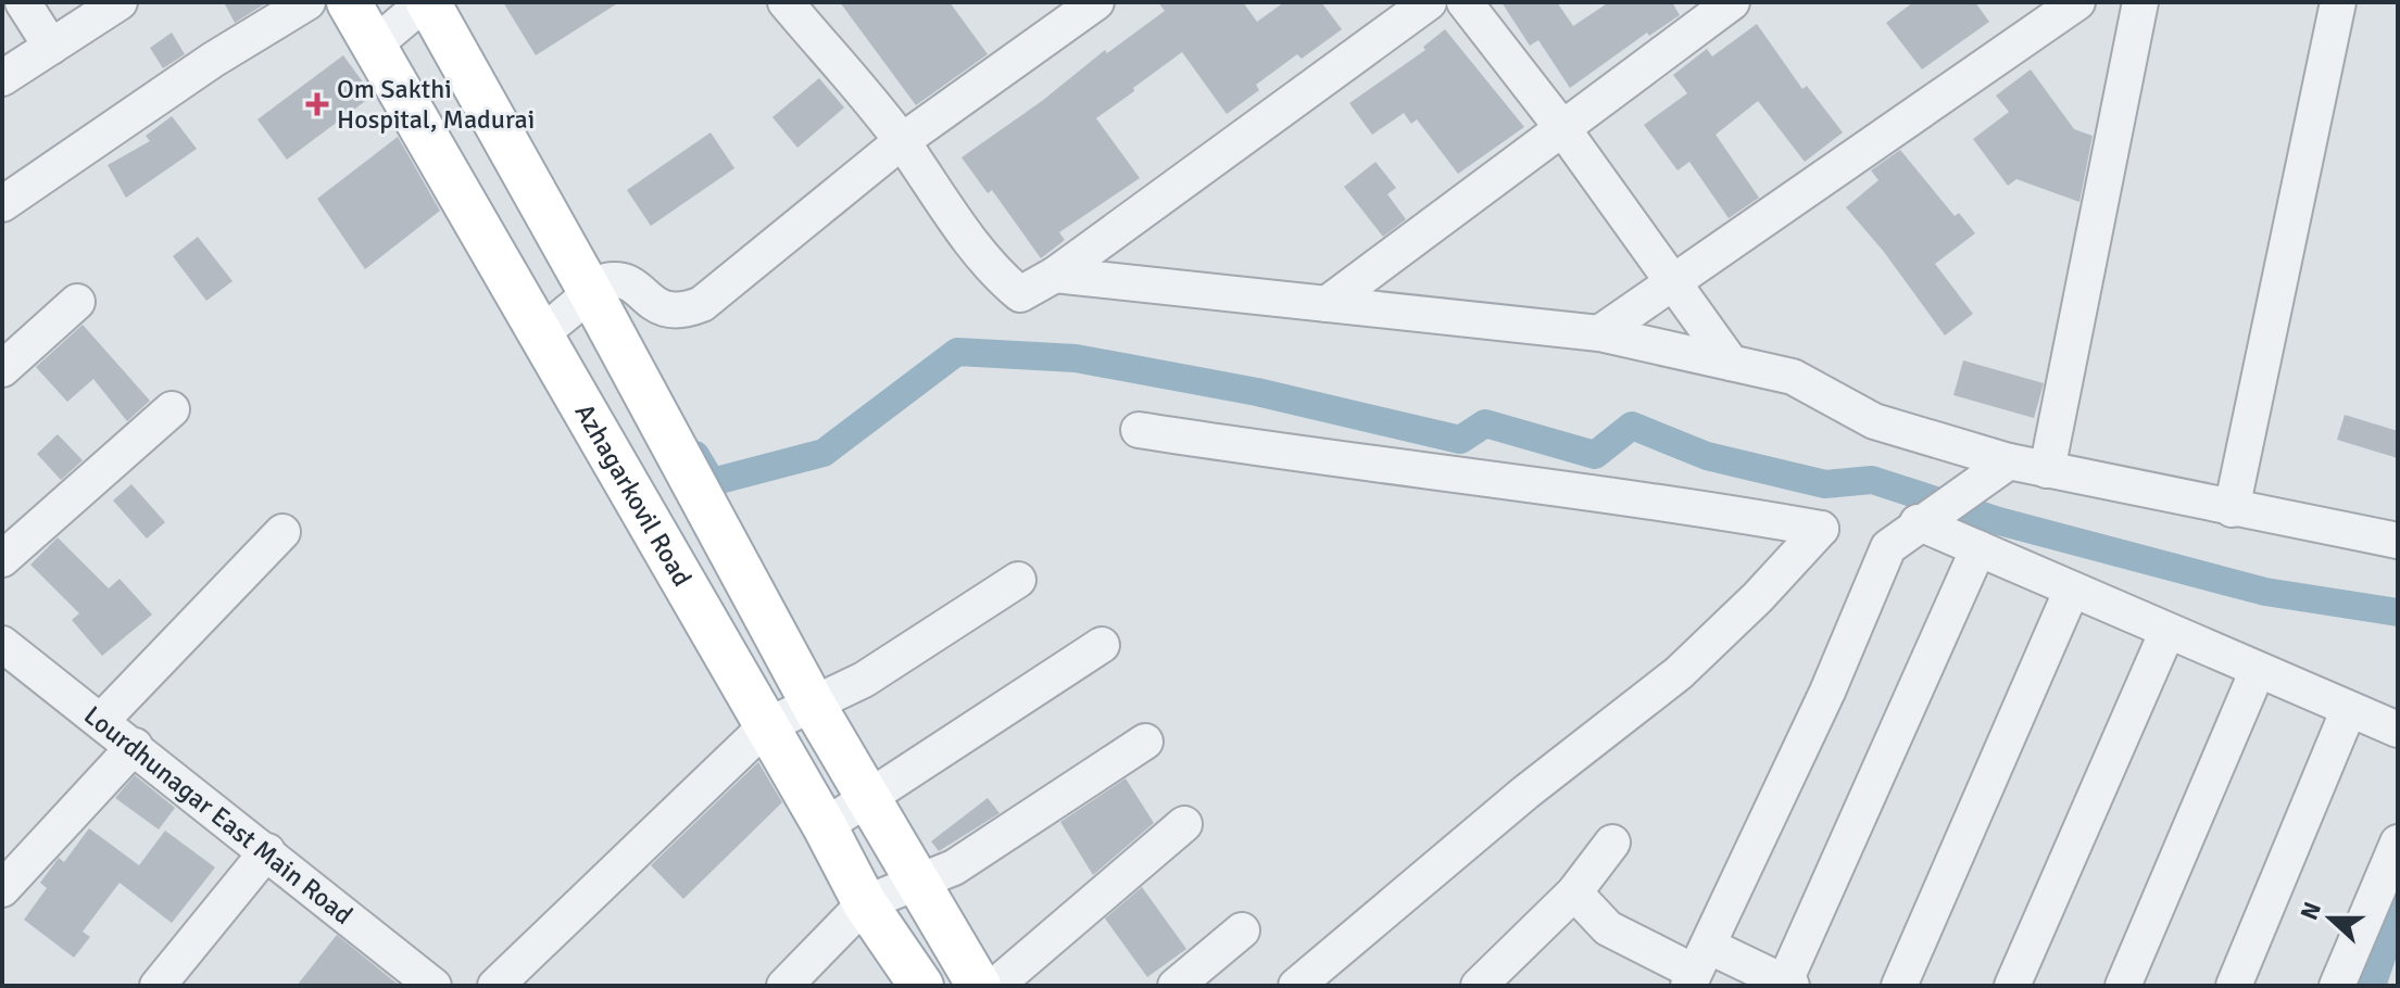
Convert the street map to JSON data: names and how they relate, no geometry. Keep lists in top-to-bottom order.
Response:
{
  "streets": {
    "main road": ["Azhagarkovil Road"],
    "street": ["Lourdhunagar East Main Road"]
  },
  "places": {
    "health": ["Om Sakthi Hospital, Madurai"]
  },
  "north": "left"
}
